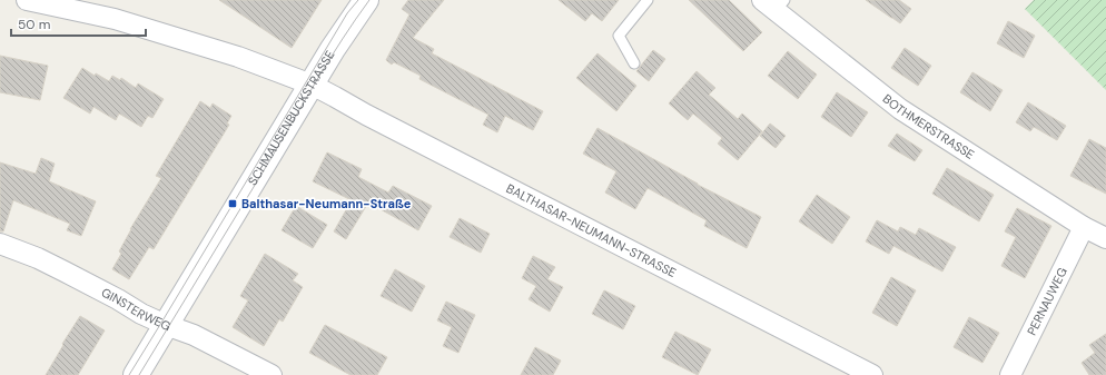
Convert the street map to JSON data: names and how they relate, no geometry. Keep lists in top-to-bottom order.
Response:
{
  "streets": {
    "street": [
      "SCHMAUSENBUCKSTRASSE",
      "BOTHMERSTRASSE",
      "BALTHASAR-NEUMANN-STRASSE",
      "PERNAUWEG",
      "GINSTERWEG"
    ]
  },
  "crossings": [
    ["SCHMAUSENBUCKSTRASSE", "BALTHASAR-NEUMANN-STRASSE"],
    ["SCHMAUSENBUCKSTRASSE", "GINSTERWEG"],
    ["BOTHMERSTRASSE", "PERNAUWEG"]
  ],
  "places": {
    "transit": ["Balthasar-Neumann-Straße"]
  },
  "scale_bar": "50 m"
}
